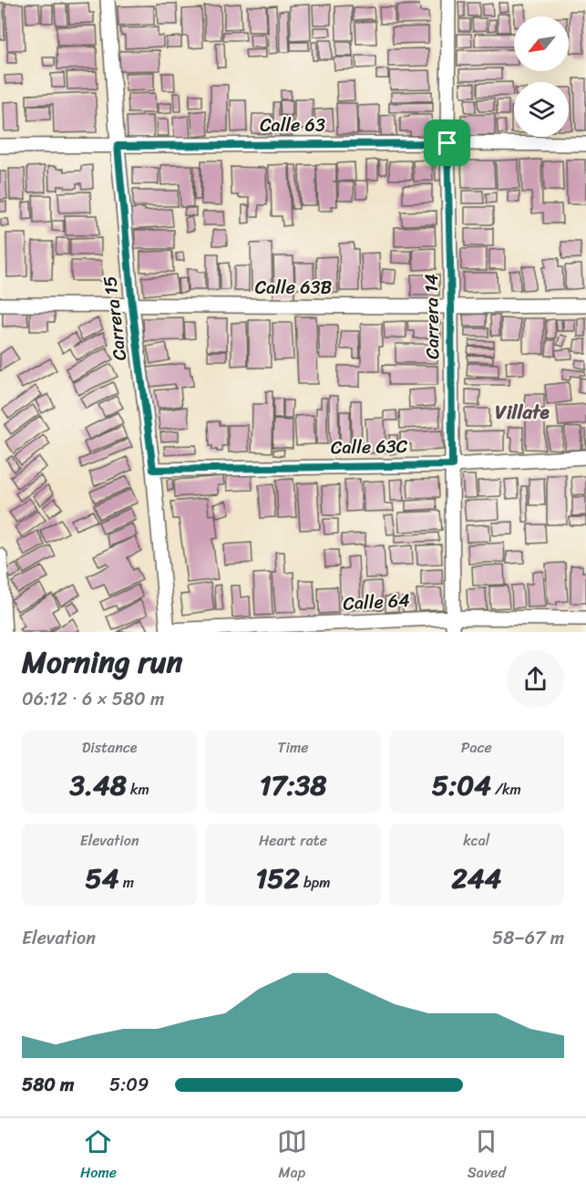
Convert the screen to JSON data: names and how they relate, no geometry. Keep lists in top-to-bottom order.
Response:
{
  "streets": {
    "street": [
      "Calle 63",
      "Calle 63B",
      "Carrera 14",
      "Carrera 15",
      "Calle 63C",
      "Calle 64"
    ]
  },
  "crossings": [
    ["Calle 63", "Carrera 14"],
    ["Calle 63", "Carrera 15"],
    ["Calle 63B", "Carrera 14"],
    ["Calle 63B", "Carrera 15"],
    ["Carrera 14", "Calle 63C"],
    ["Carrera 14", "Calle 64"],
    ["Carrera 15", "Calle 63C"],
    ["Carrera 15", "Calle 64"]
  ],
  "districts": ["Villate"],
  "north": "bottom left",
  "page": {
    "heading": ["Morning run", "06:12 · 6 × 580 m"],
    "stats": [
      ["Distance", "3.48 km"],
      ["Time", "17:38"],
      ["Pace", "5:04 /km"],
      ["Elevation", "54 m"],
      ["Heart rate", "152 bpm"],
      ["kcal", "244"]
    ],
    "chart": ["Elevation", "58–67 m"],
    "list": [
      {
        "name": "580 m",
        "note": "5:09"
      }
    ],
    "tabs": ["Home", "Map", "Saved"]
  }
}
